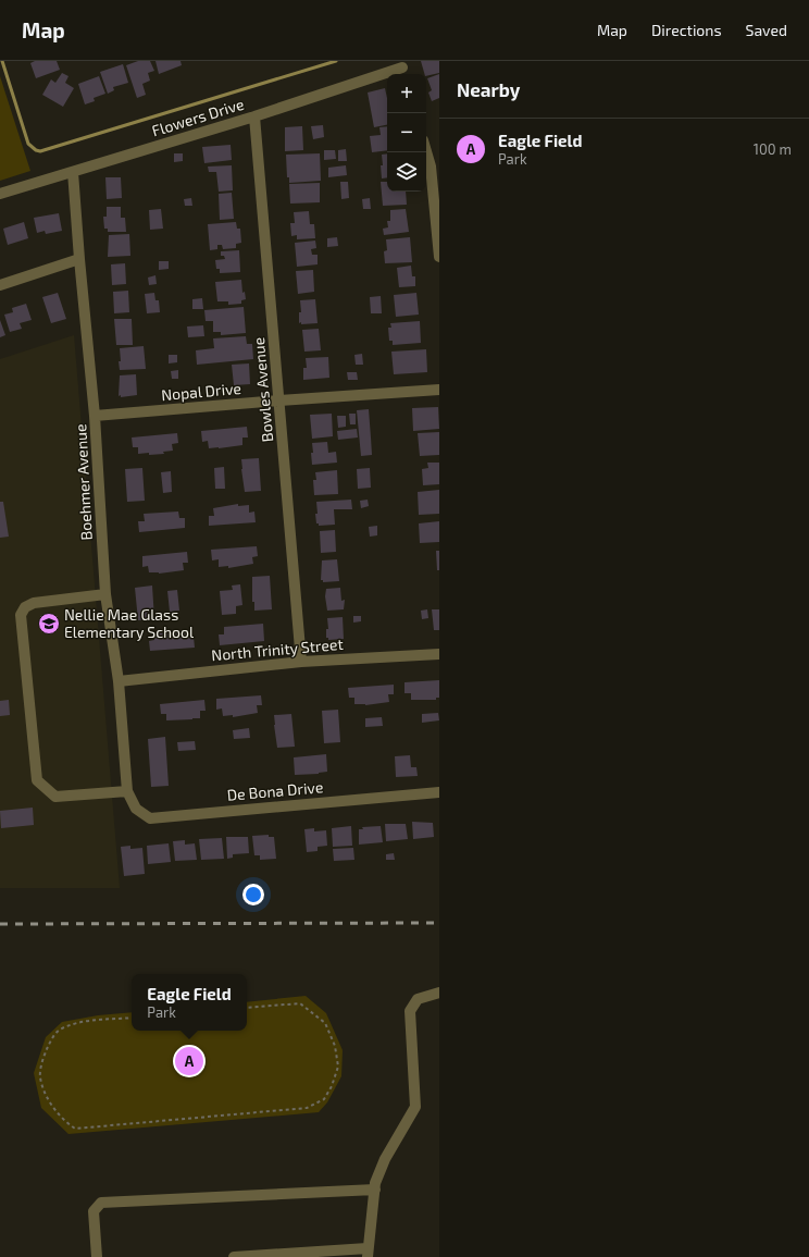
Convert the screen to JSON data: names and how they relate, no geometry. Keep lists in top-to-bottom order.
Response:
{
  "streets": {
    "street": [
      "Flowers Drive",
      "Bowles Avenue",
      "Nopal Drive",
      "Boehmer Avenue",
      "North Trinity Street",
      "De Bona Drive"
    ]
  },
  "crossings": [
    ["Flowers Drive", "Bowles Avenue"],
    ["Flowers Drive", "Boehmer Avenue"],
    ["Bowles Avenue", "Nopal Drive"],
    ["Bowles Avenue", "North Trinity Street"],
    ["Nopal Drive", "Boehmer Avenue"],
    ["Boehmer Avenue", "North Trinity Street"],
    ["Boehmer Avenue", "De Bona Drive"]
  ],
  "places": {
    "school or university": ["Nellie Mae Glass Elementary School"]
  },
  "page": {
    "header": "Map",
    "nav": ["Map", "Directions", "Saved"],
    "heading": "Nearby",
    "map_buttons": ["+", "−"],
    "list": [
      {
        "mark": "A",
        "name": "Eagle Field",
        "note": "Park",
        "value": "100 m"
      }
    ],
    "popup": ["Eagle Field", "Park"],
    "pins": "A"
  }
}
